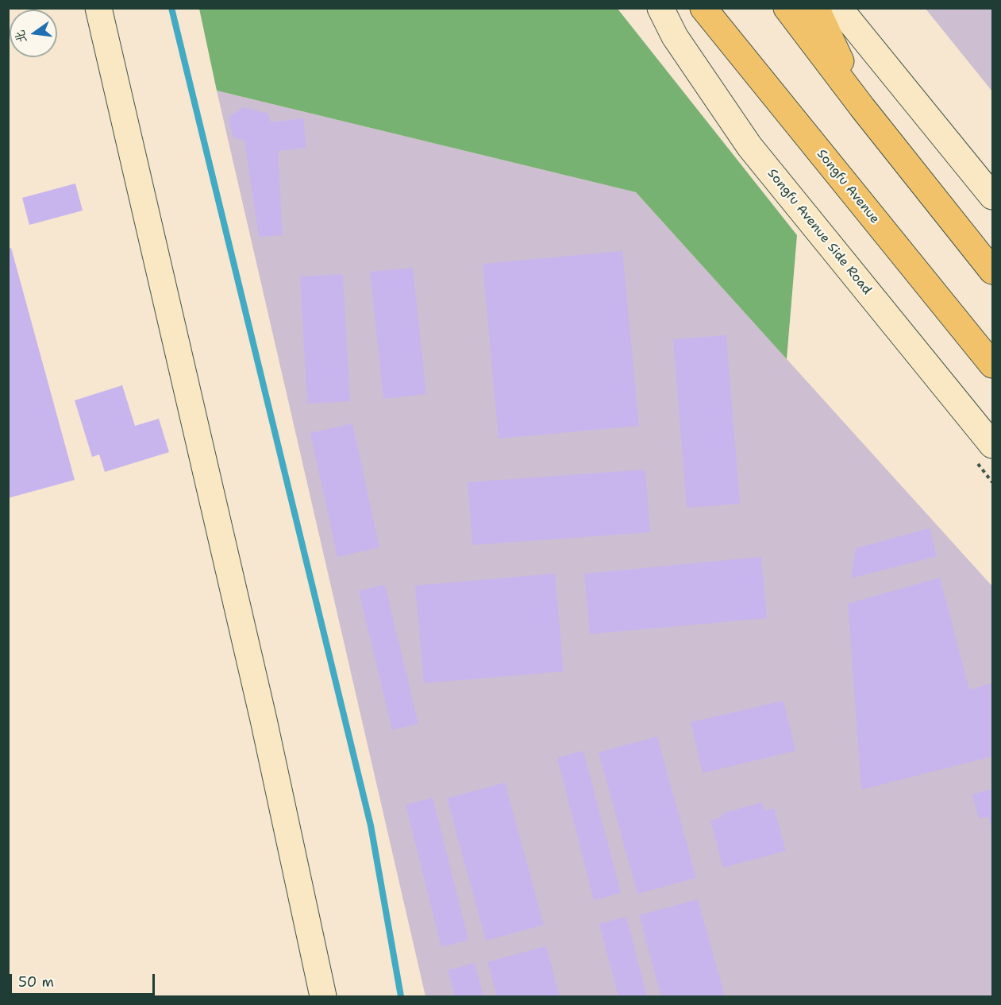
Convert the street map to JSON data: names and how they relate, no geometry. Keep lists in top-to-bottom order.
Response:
{
  "streets": {
    "main road": ["Songfu Avenue"],
    "street": ["Songfu Avenue Side Road"]
  },
  "scale_bar": "50 m",
  "north": "left"
}
